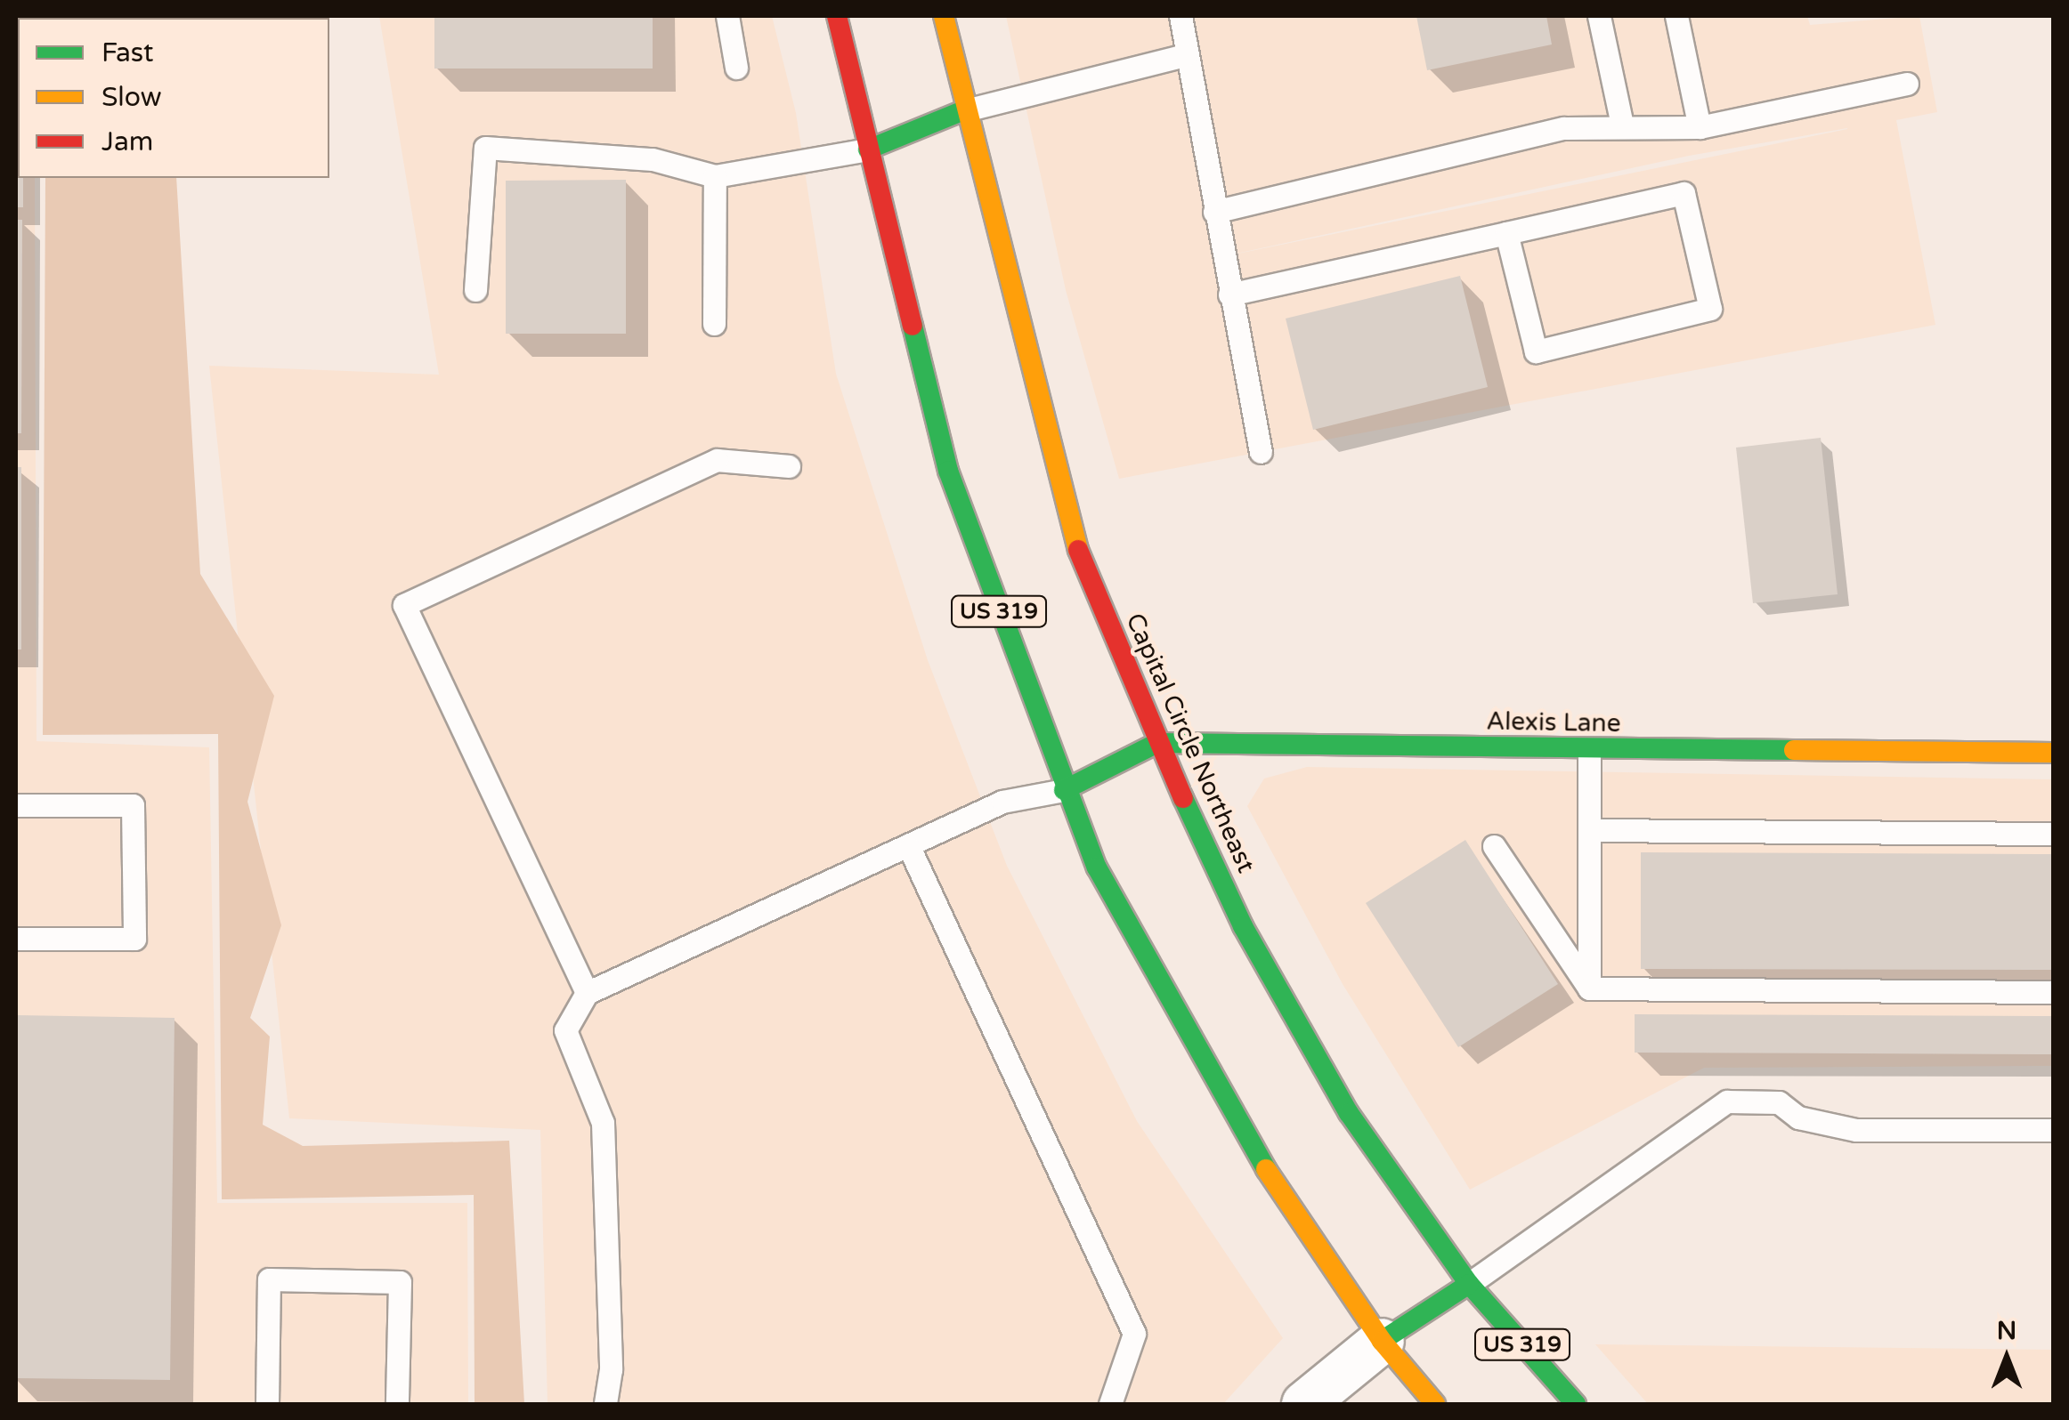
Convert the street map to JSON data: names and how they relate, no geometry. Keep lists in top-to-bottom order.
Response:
{
  "streets": {
    "main road": ["US 319", "Alexis Lane", "Capital Circle Northeast"]
  },
  "crossings": [
    ["US 319", "Alexis Lane"],
    ["Alexis Lane", "Capital Circle Northeast"]
  ],
  "legend": ["Fast", "Slow", "Jam"],
  "north": "top"
}
